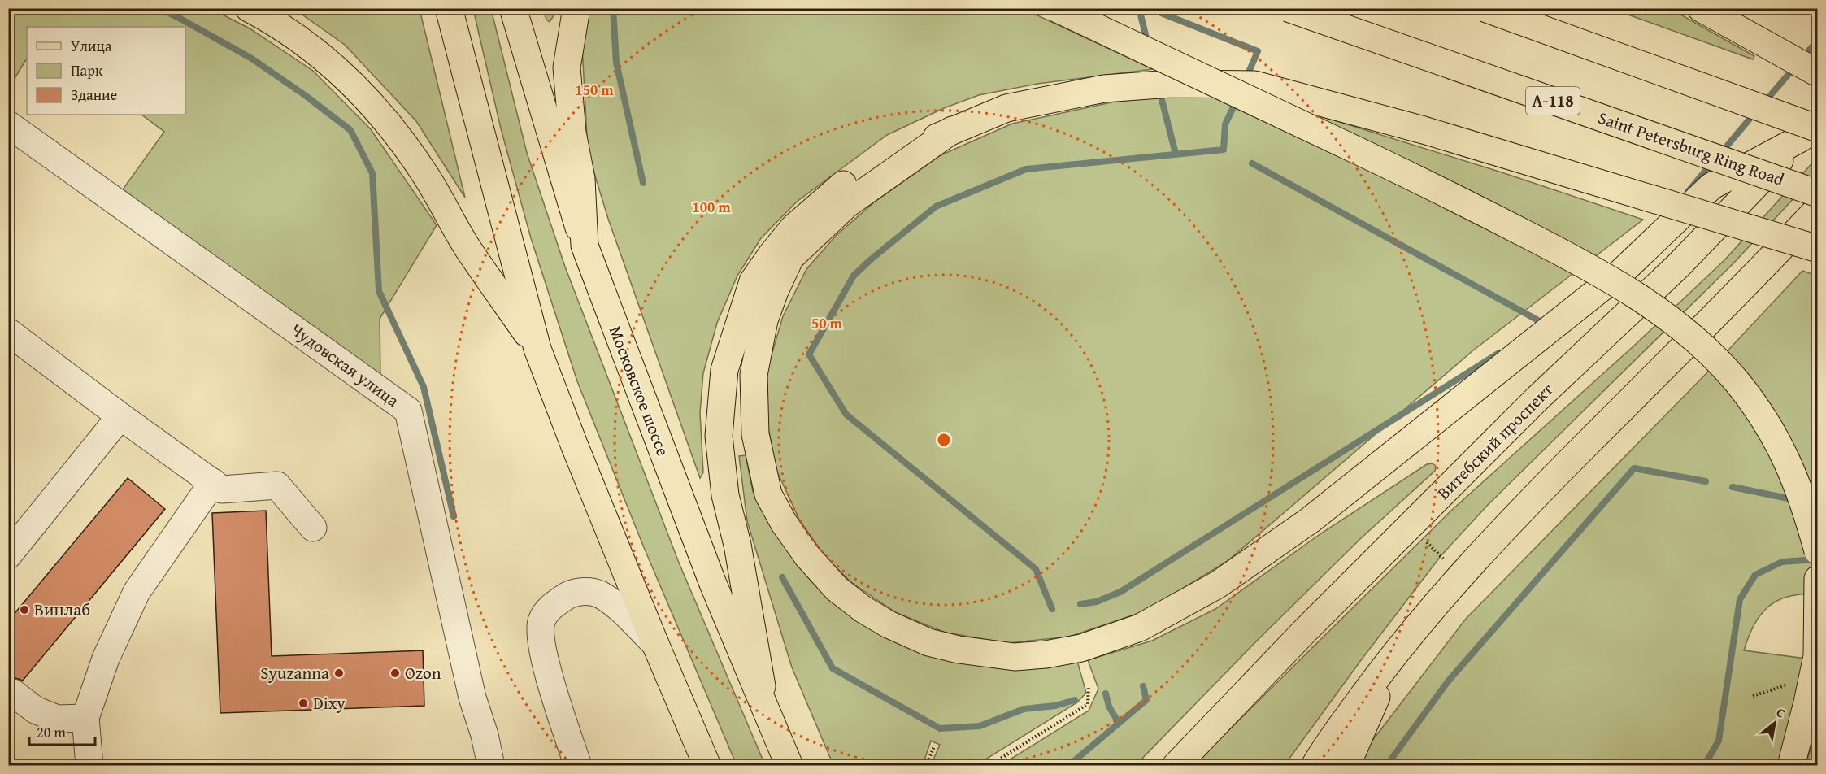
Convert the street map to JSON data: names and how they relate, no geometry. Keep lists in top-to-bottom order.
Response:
{
  "streets": {
    "main road": [
      "А-118",
      "Saint Petersburg Ring Road",
      "Московское шоссе",
      "Витебский проспект"
    ],
    "street": ["Чудовская улица"]
  },
  "places": [
    "Винлаб",
    "Syuzanna",
    "Ozon",
    "Dixy"
  ],
  "legend": ["Улица", "Парк", "Здание"],
  "scale_bar": "20 m",
  "north": "top right",
  "rings": ["150 m", "100 m", "50 m"]
}
